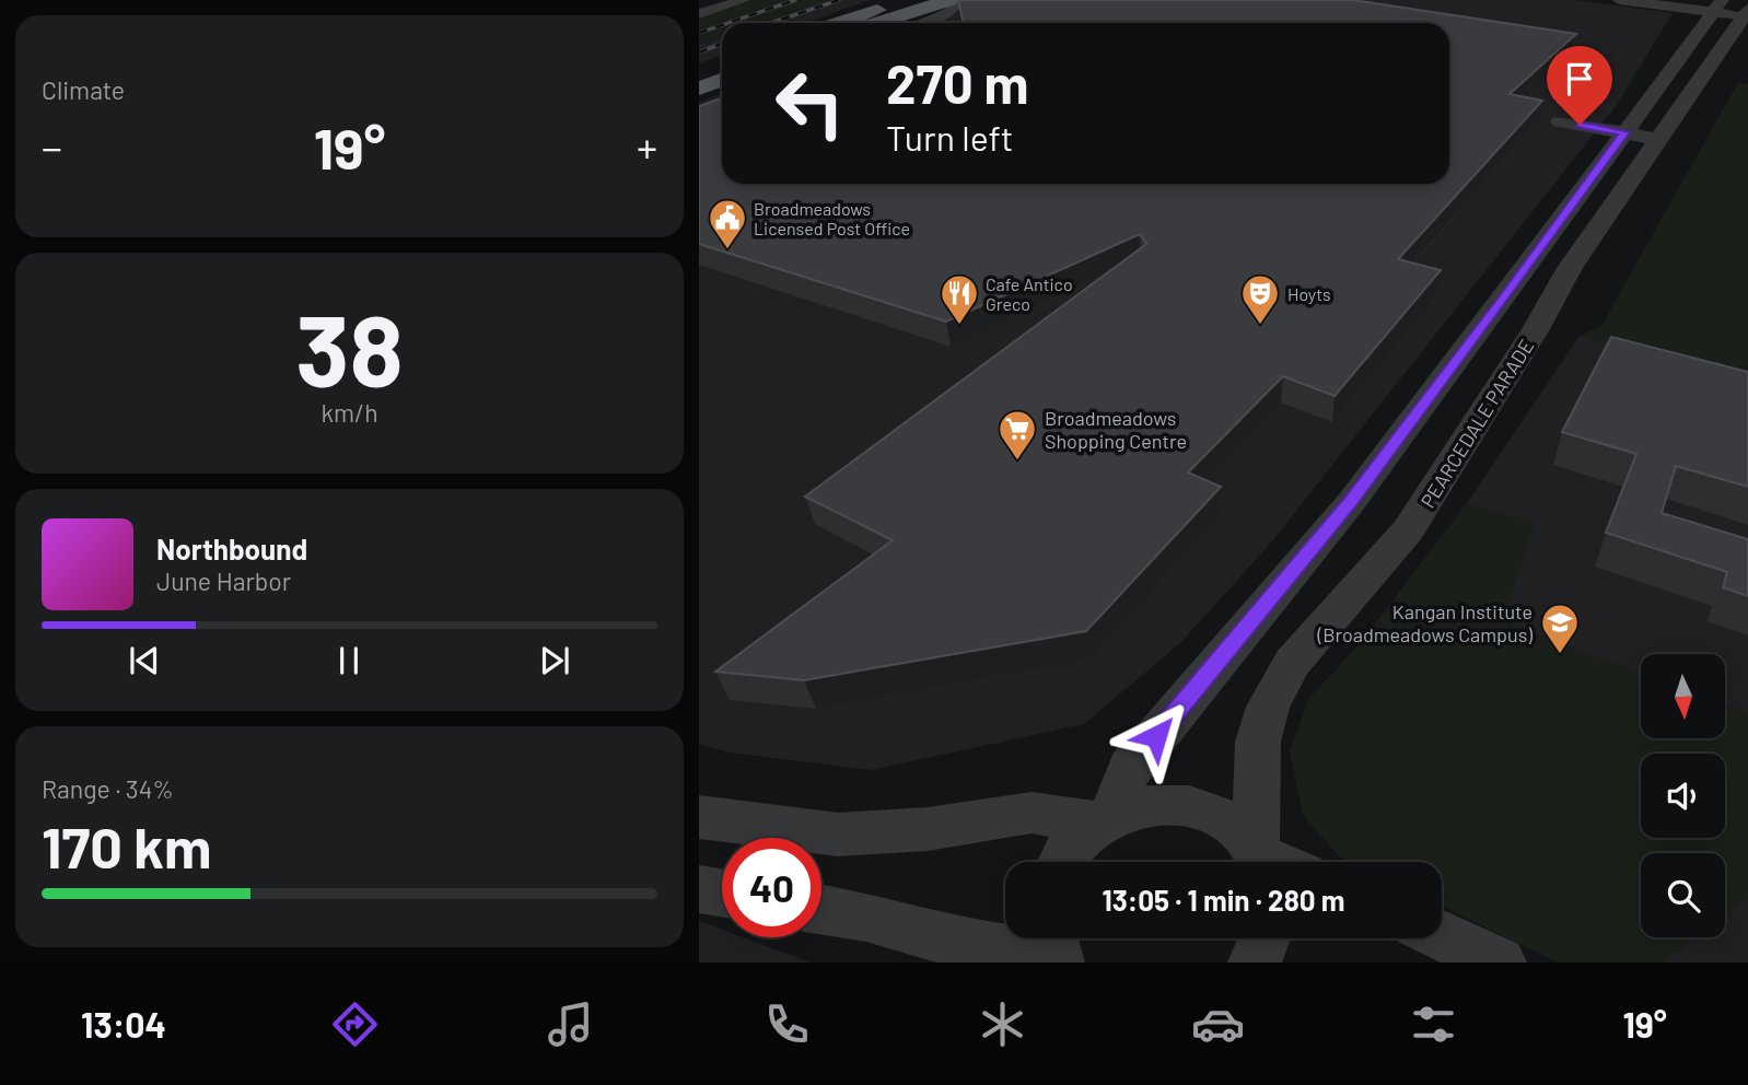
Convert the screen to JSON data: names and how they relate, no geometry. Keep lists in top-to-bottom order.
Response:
{
  "streets": {
    "street": ["PEARCEDALE PARADE"]
  },
  "places": {
    "public building": ["Broadmeadows Licensed Post Office"],
    "restaurant": ["Cafe Antico Greco"],
    "theatre": ["Hoyts"],
    "supermarket": ["Broadmeadows Shopping Centre"],
    "school or university": ["Kangan Institute (Broadmeadows Campus)"]
  },
  "north": "bottom",
  "page": {
    "tile": [
      "Climate",
      ["38", "km/h"],
      ["Range · 34%", "170 km"]
    ],
    "turn": ["270 m", "Turn left"],
    "heat": ["−", "19°", "+"],
    "song": ["Northbound", "June Harbor"],
    "limit": "40",
    "trip": "13:05 · 1 min · 280 m",
    "tabs": ["13:04", "19°"]
  }
}
